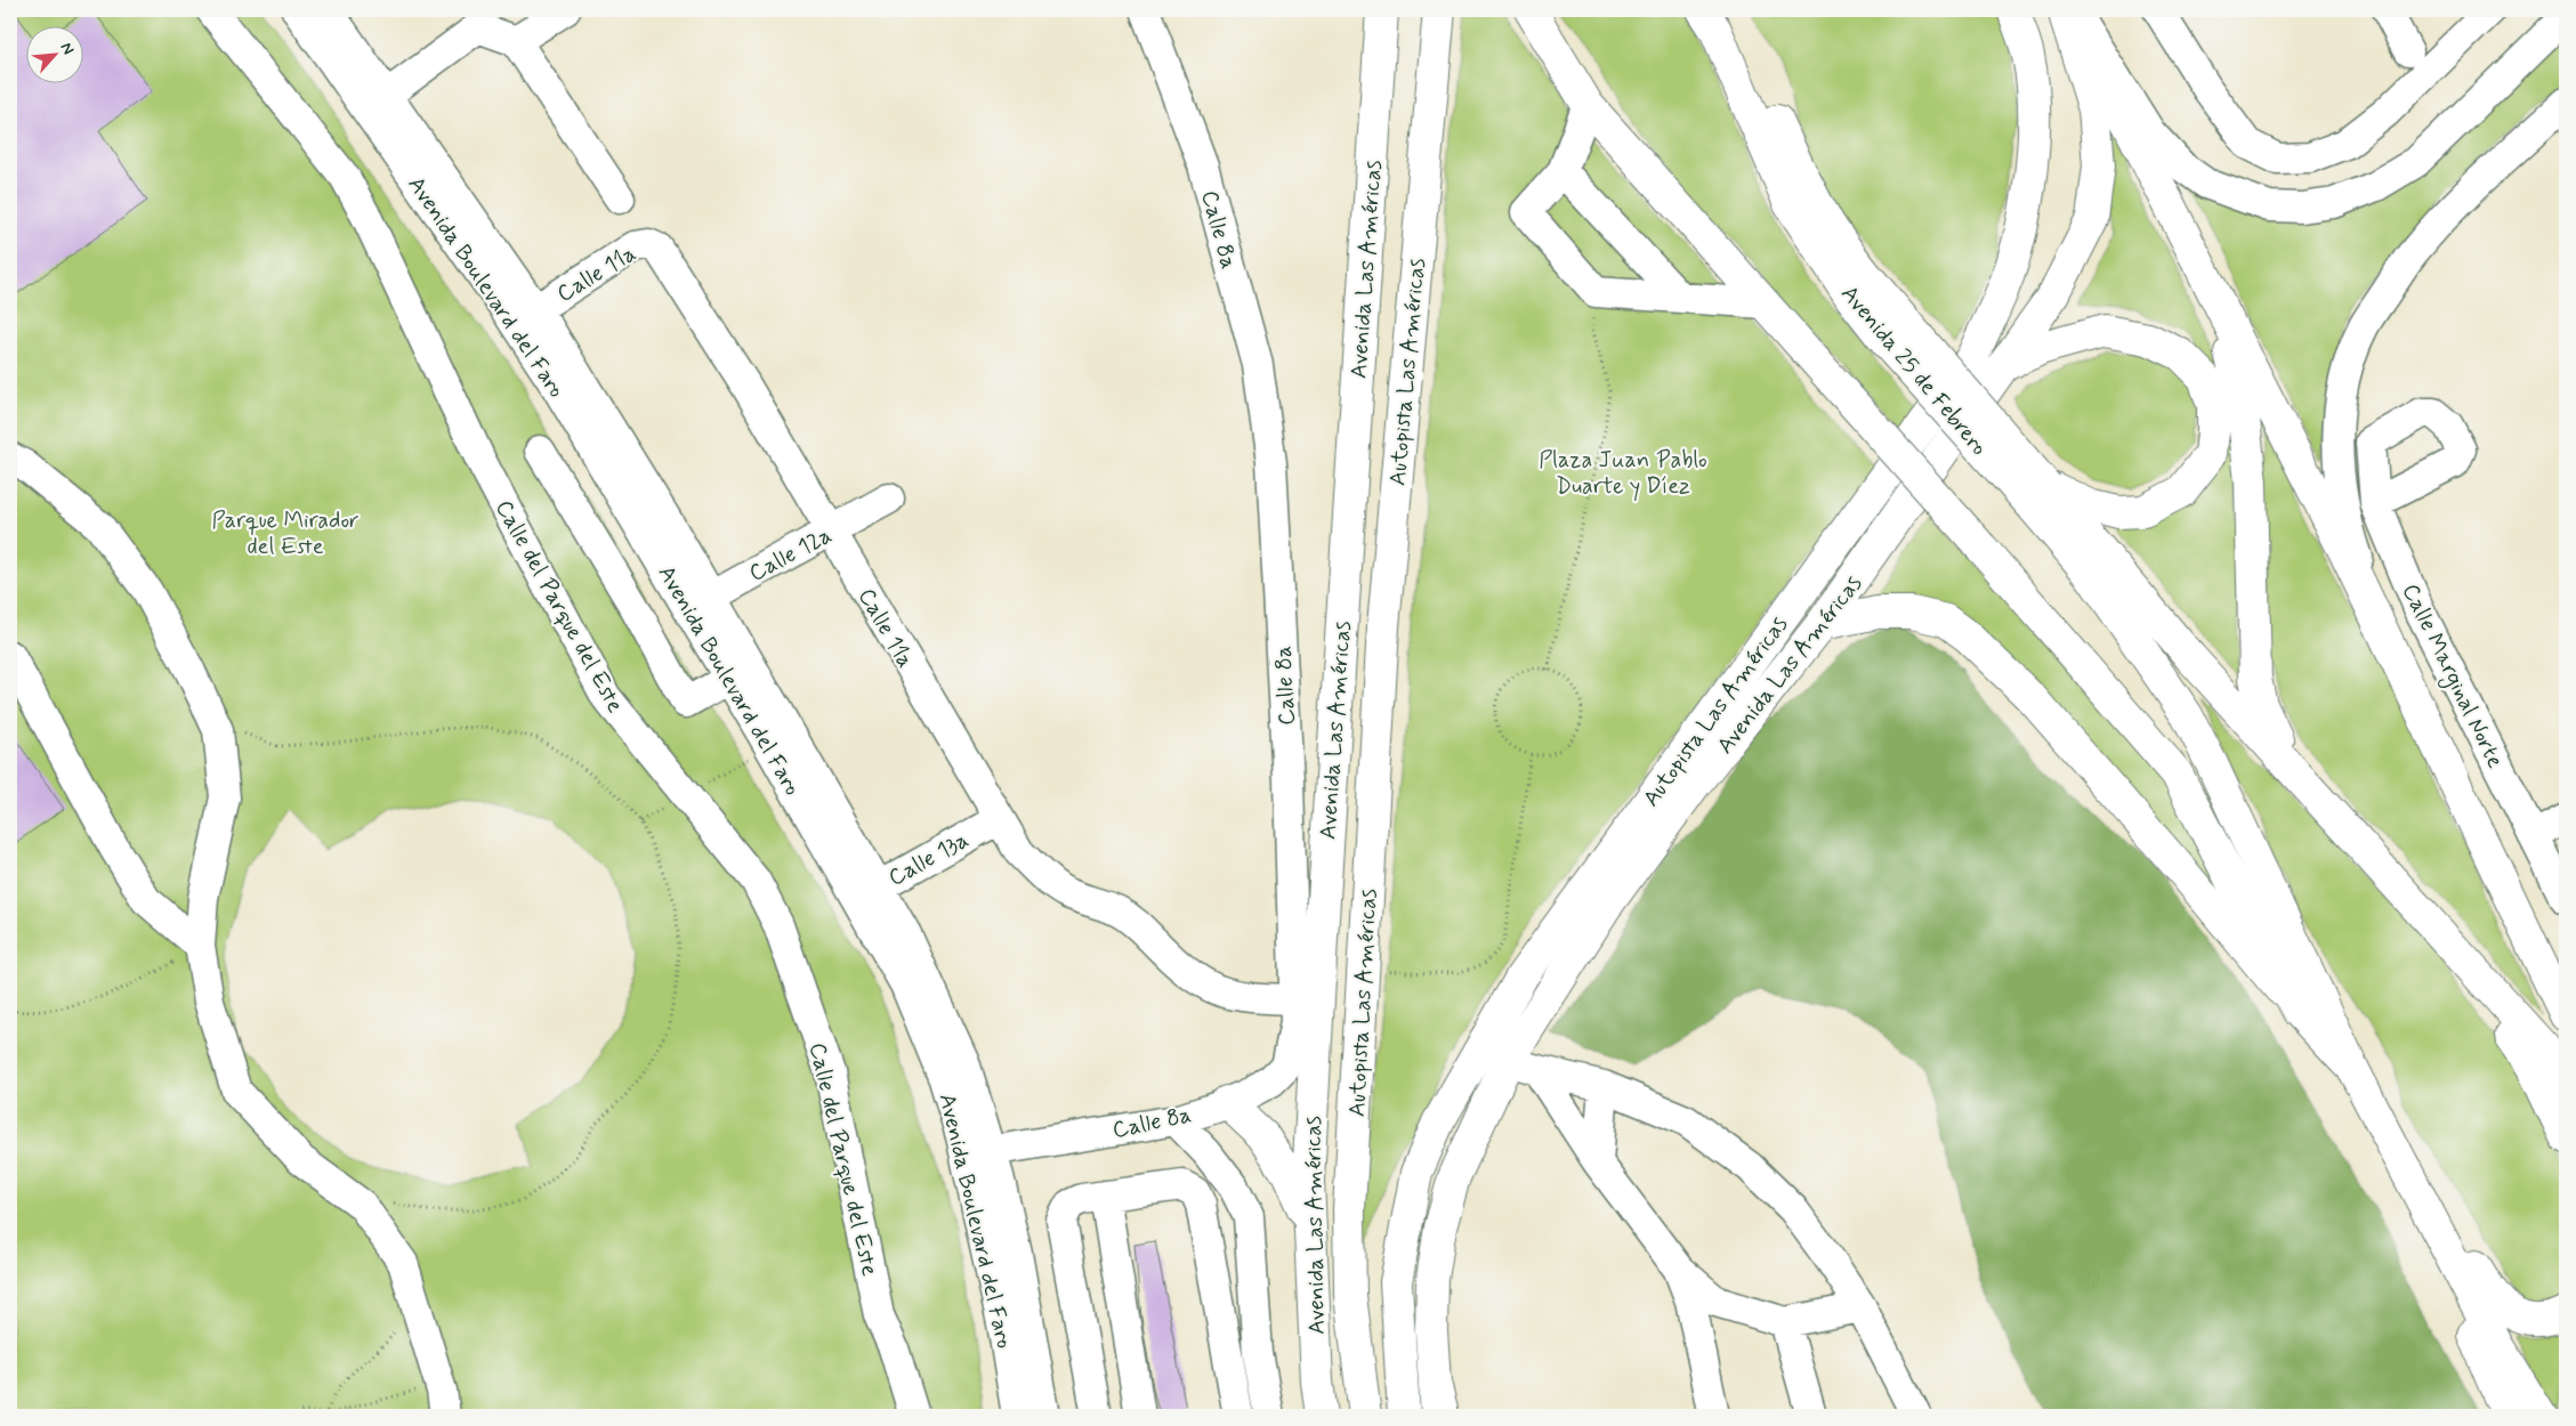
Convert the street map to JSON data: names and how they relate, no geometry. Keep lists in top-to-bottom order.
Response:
{
  "streets": {
    "main road": ["Avenida Las Américas", "Avenida 25 de Febrero", "Autopista Las Américas"],
    "street": [
      "Calle 8a",
      "Calle 11a",
      "Avenida Boulevard del Faro",
      "Calle 12a",
      "Calle del Parque del Este",
      "Calle Marginal Norte",
      "Calle 13a"
    ]
  },
  "crossings": [
    ["Calle 8a", "Avenida Las Américas"],
    ["Calle 8a", "Calle 11a"],
    ["Calle 8a", "Avenida Boulevard del Faro"],
    ["Calle 11a", "Avenida Boulevard del Faro"],
    ["Calle 11a", "Calle 12a"],
    ["Calle 11a", "Calle 13a"],
    ["Avenida Boulevard del Faro", "Calle 12a"],
    ["Avenida Boulevard del Faro", "Calle 13a"]
  ],
  "parks": ["Plaza Juan Pablo Duarte y Díez", "Parque Mirador del Este"],
  "north": "top right"
}
